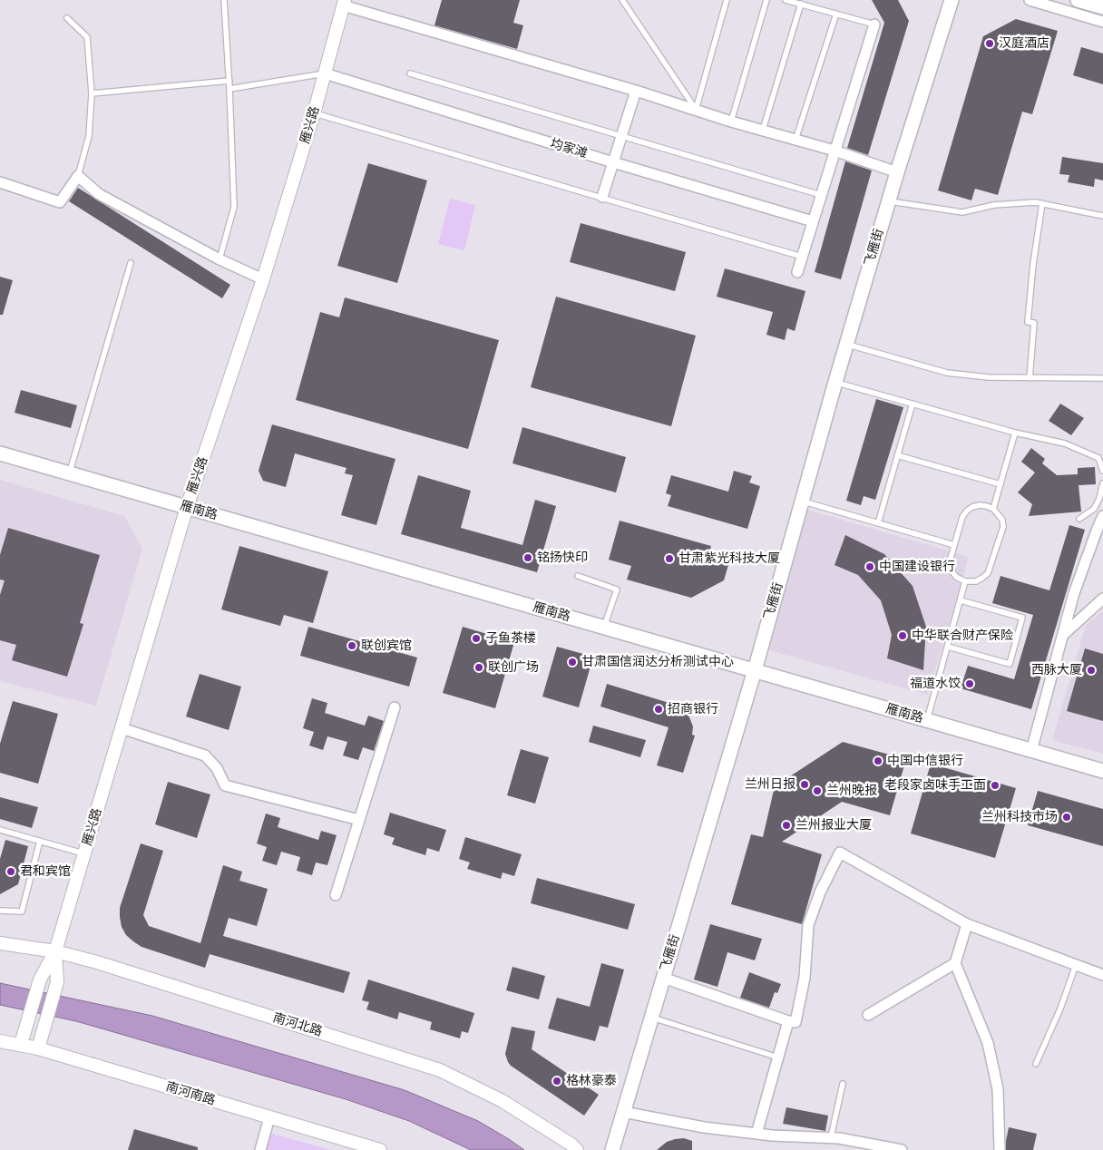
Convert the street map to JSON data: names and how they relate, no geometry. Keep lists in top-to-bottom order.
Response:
{
  "streets": {
    "main road": ["飞雁街", "雁南路"],
    "street": [
      "雁兴路",
      "均家滩",
      "南河北路",
      "南河南路"
    ]
  },
  "crossings": [
    ["雁兴路", "均家滩"],
    ["雁兴路", "雁南路"],
    ["雁兴路", "南河北路"],
    ["飞雁街", "雁南路"]
  ],
  "places": [
    "汉庭酒店",
    "铭扬快印",
    "甘肃紫光科技大厦",
    "中国建设银行",
    "中华联合财产保险",
    "子鱼茶楼",
    "联创宾馆",
    "甘肃国信润达分析测试中心",
    "联创广场",
    "西脉大厦",
    "福道水饺",
    "招商银行",
    "中国中信银行",
    "兰州日报",
    "老段家卤味手工面",
    "兰州晚报",
    "兰州科技市场",
    "兰州报业大厦",
    "君和宾馆",
    "格林豪泰"
  ]
}
